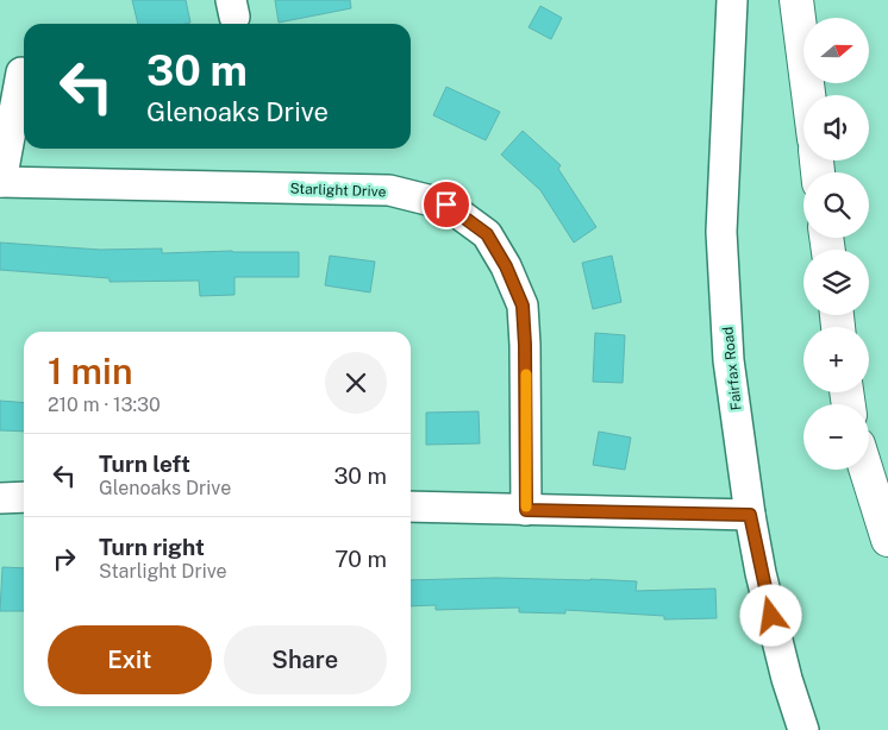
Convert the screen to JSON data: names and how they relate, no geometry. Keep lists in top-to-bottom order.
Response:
{
  "streets": {
    "street": ["Starlight Drive", "Fairfax Road"]
  },
  "north": "right",
  "page": {
    "map_buttons": ["+", "−"],
    "turn": ["30 m", "Glenoaks Drive"],
    "heading": ["1 min", "210 m · 13:30"],
    "list": [
      {
        "name": "Turn left",
        "note": "Glenoaks Drive",
        "value": "30 m"
      },
      {
        "name": "Turn right",
        "note": "Starlight Drive",
        "value": "70 m"
      }
    ],
    "buttons": ["Exit", "Share"]
  }
}
